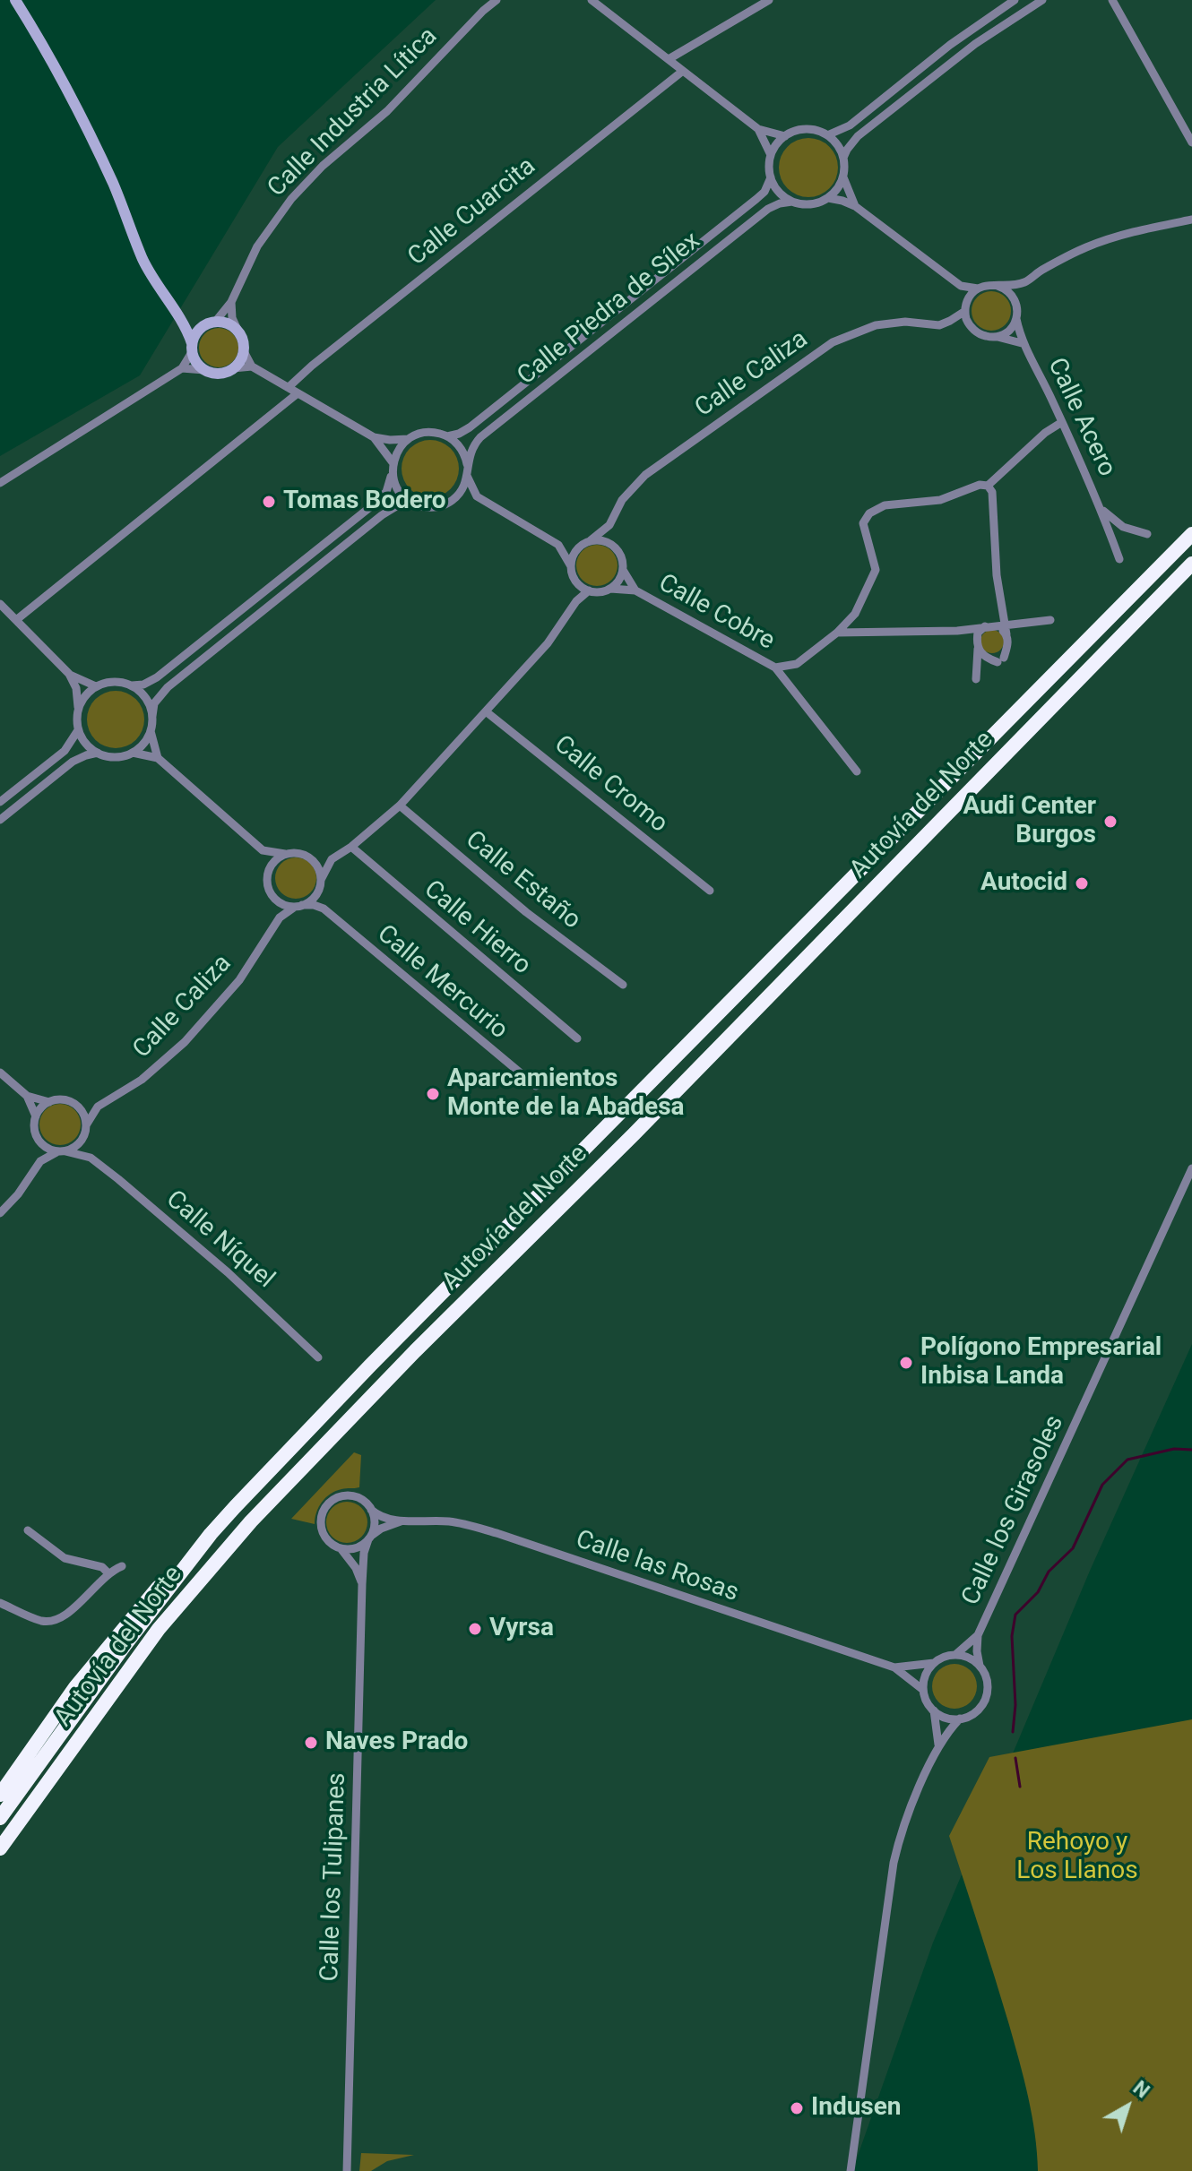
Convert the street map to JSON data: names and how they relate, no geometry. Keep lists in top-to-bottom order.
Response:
{
  "streets": {
    "highway": ["Autovía del Norte"],
    "street": [
      "Calle Industria Lítica",
      "Calle Cuarcita",
      "Calle Piedra de Sílex",
      "Calle Caliza",
      "Calle Acero",
      "Calle Cobre",
      "Calle Cromo",
      "Calle Estaño",
      "Calle Hierro",
      "Calle Mercurio",
      "Calle Níquel",
      "Calle los Girasoles",
      "Calle las Rosas",
      "Calle los Tulipanes"
    ]
  },
  "crossings": [
    ["Calle Caliza", "Calle Acero"],
    ["Calle Caliza", "Calle Cobre"],
    ["Calle Caliza", "Calle Níquel"],
    ["Calle los Girasoles", "Calle las Rosas"],
    ["Calle las Rosas", "Calle los Tulipanes"]
  ],
  "parks": ["Rehoyo y Los Llanos"],
  "places": [
    "Tomas Bodero",
    "Audi Center Burgos",
    "Autocid",
    "Aparcamientos Monte de la Abadesa",
    "Polígono Empresarial Inbisa Landa",
    "Vyrsa",
    "Naves Prado",
    "Indusen"
  ],
  "north": "top right"
}
